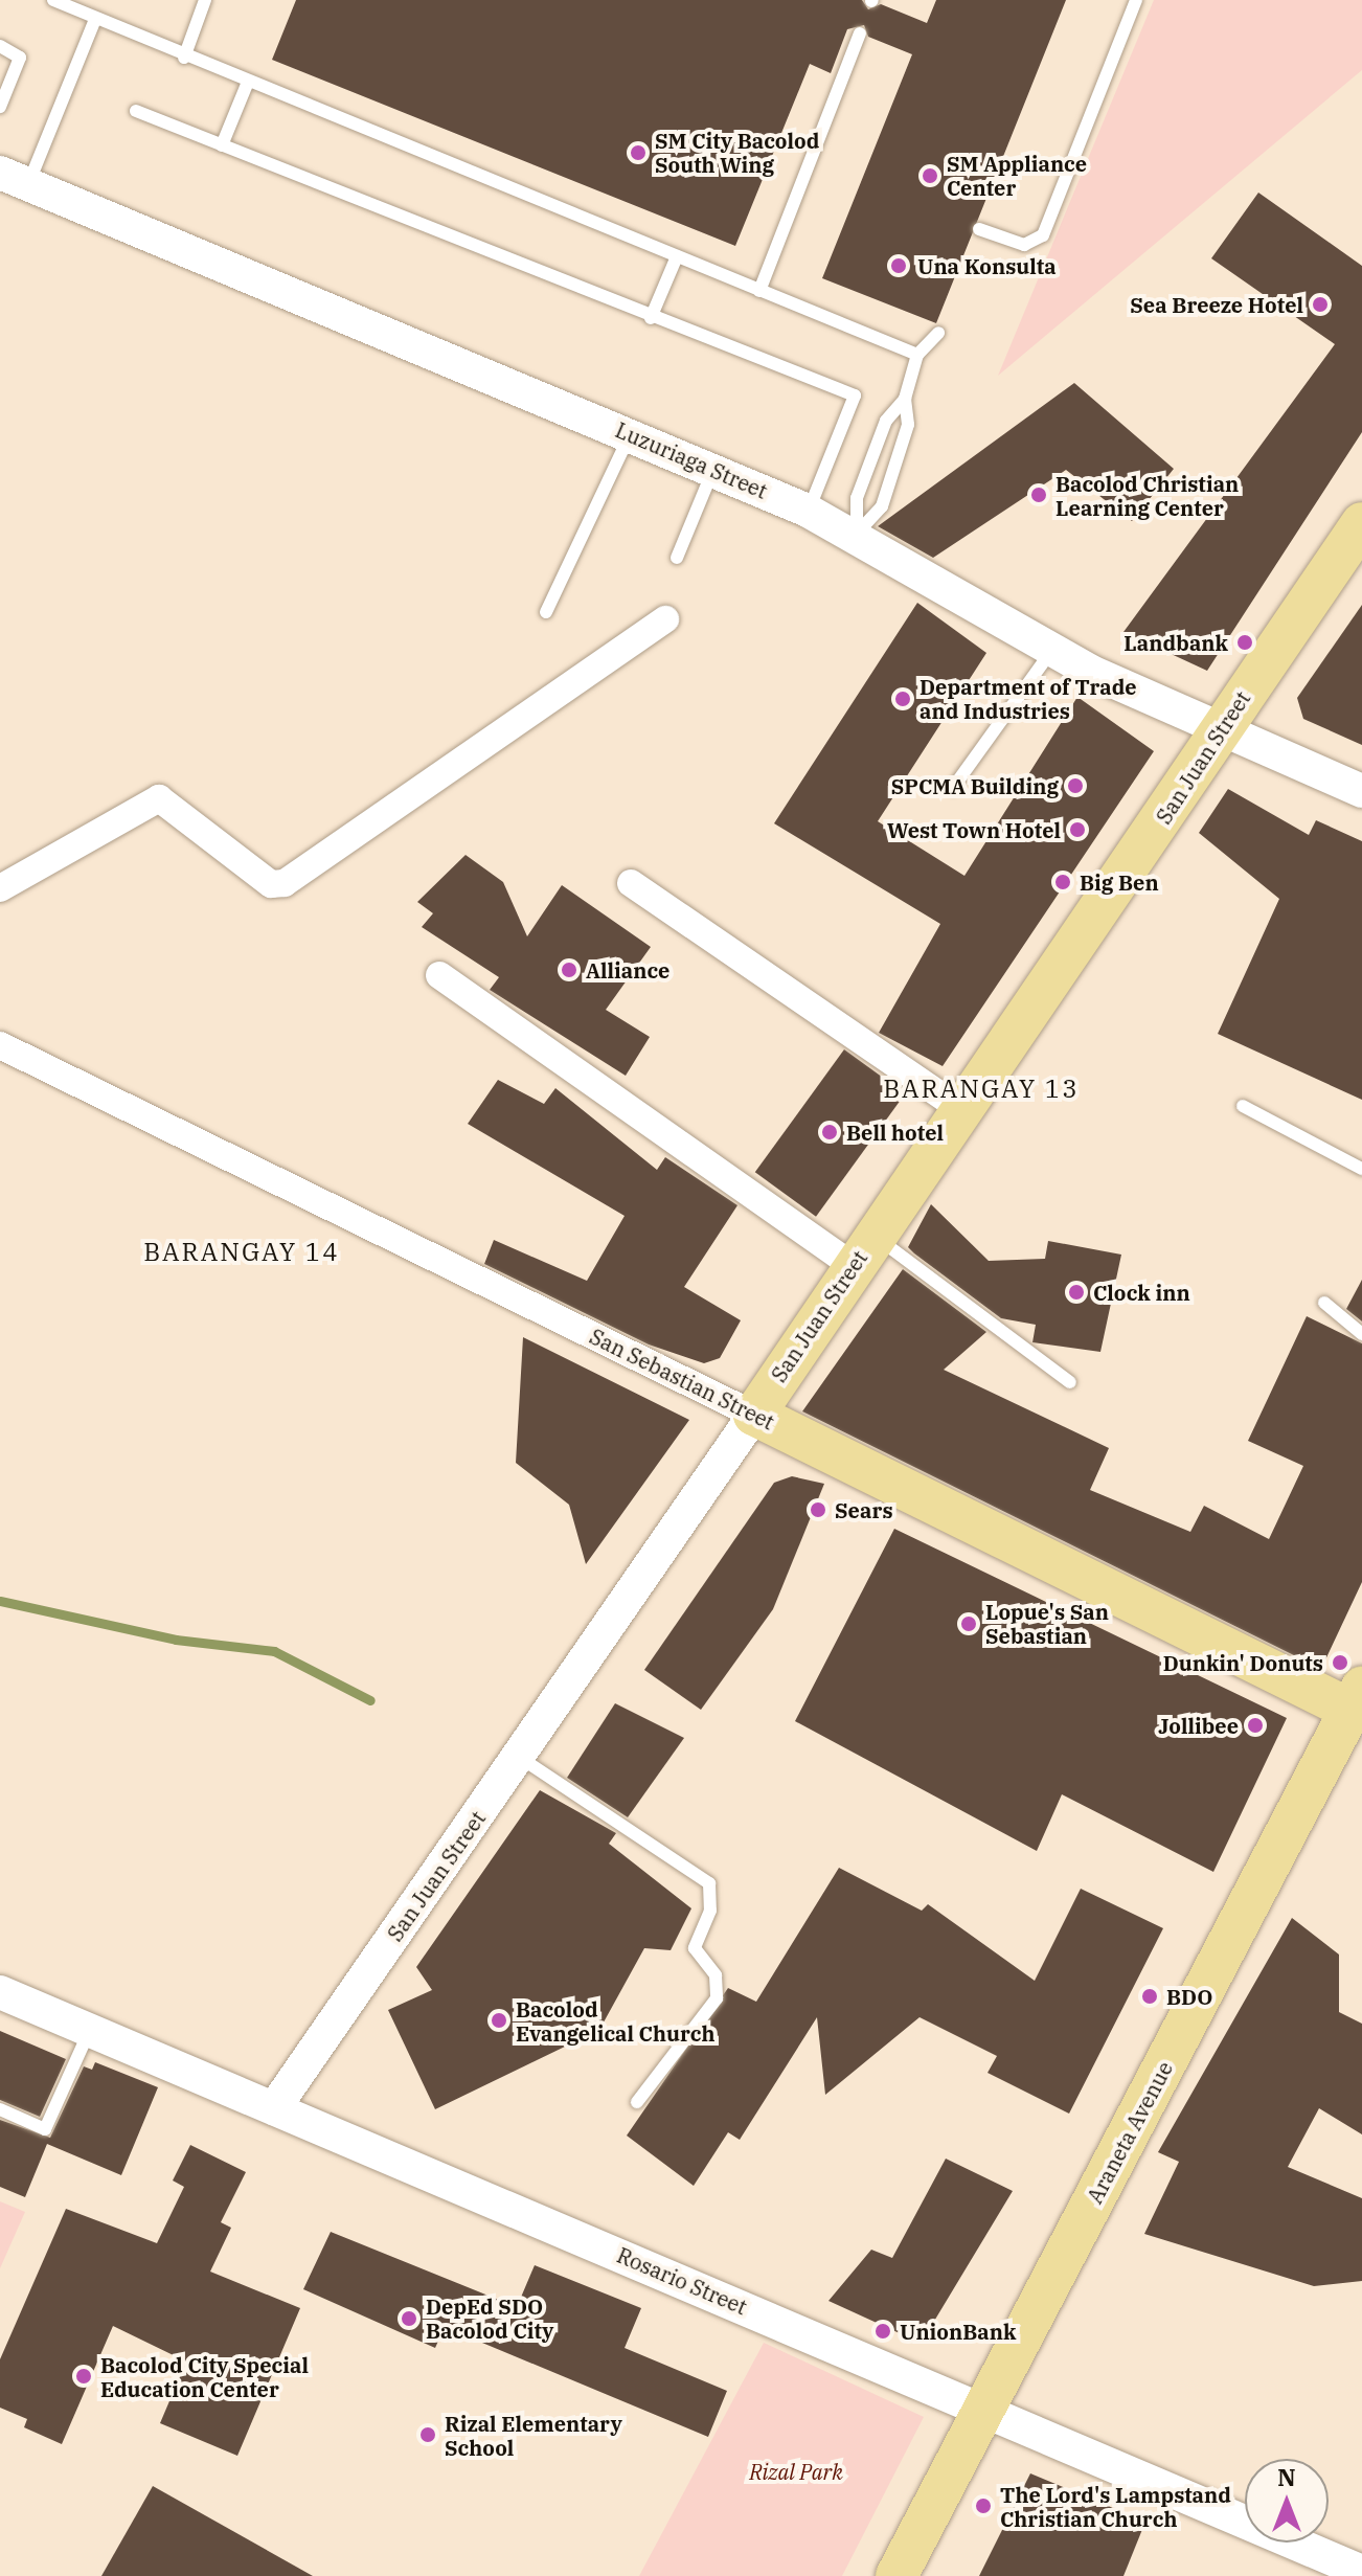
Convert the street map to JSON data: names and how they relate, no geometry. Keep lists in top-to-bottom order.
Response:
{
  "streets": {
    "main road": ["San Juan Street", "San Sebastian Street", "Araneta Avenue"],
    "street": ["Luzuriaga Street", "Rosario Street"]
  },
  "crossings": [
    ["Luzuriaga Street", "San Juan Street"],
    ["San Juan Street", "San Sebastian Street"],
    ["San Juan Street", "Rosario Street"],
    ["San Sebastian Street", "Araneta Avenue"],
    ["Araneta Avenue", "Rosario Street"]
  ],
  "districts": ["BARANGAY 13", "BARANGAY 14"],
  "parks": ["Rizal Park"],
  "places": [
    "SM City Bacolod South Wing",
    "SM Appliance Center",
    "Una Konsulta",
    "Sea Breeze Hotel",
    "Bacolod Christian Learning Center",
    "Landbank",
    "Department of Trade and Industries",
    "SPCMA Building",
    "West Town Hotel",
    "Big Ben",
    "Alliance",
    "Bell hotel",
    "Clock inn",
    "Sears",
    "Lopue's San Sebastian",
    "Dunkin' Donuts",
    "Jollibee",
    "BDO",
    "Bacolod Evangelical Church",
    "DepEd SDO Bacolod City",
    "UnionBank",
    "Bacolod City Special Education Center",
    "Rizal Elementary School",
    "The Lord's Lampstand Christian Church"
  ],
  "north": "top"
}
